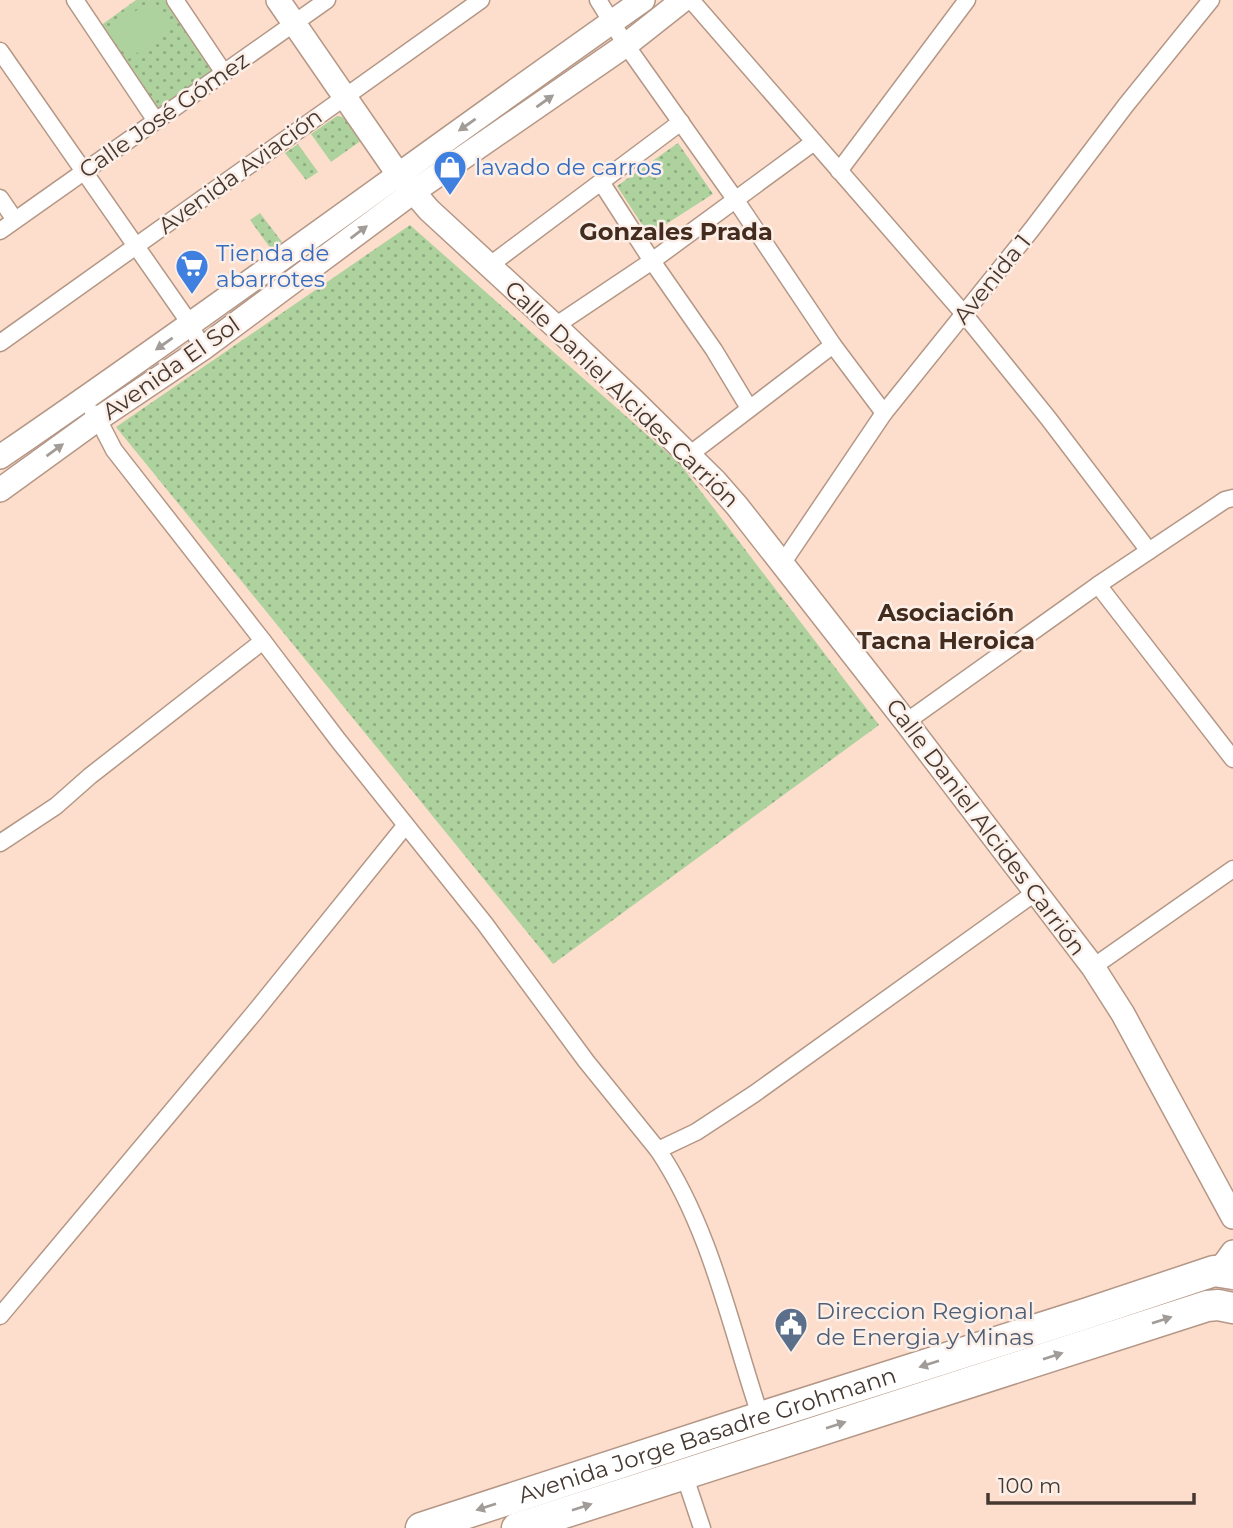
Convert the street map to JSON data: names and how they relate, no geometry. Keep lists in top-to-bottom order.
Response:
{
  "streets": {
    "highway": ["Avenida Jorge Basadre Grohmann"],
    "main road": ["Avenida El Sol", "Calle Daniel Alcides Carrión"],
    "street": ["Calle José Gómez", "Avenida Aviación", "Avenida 1"]
  },
  "crossings": [
    ["Calle José Gómez", "Calle Daniel Alcides Carrión"],
    ["Avenida Aviación", "Calle Daniel Alcides Carrión"],
    ["Avenida 1", "Calle Daniel Alcides Carrión"],
    ["Avenida El Sol", "Calle Daniel Alcides Carrión"]
  ],
  "districts": ["Gonzales Prada", "Asociación Tacna Heroica"],
  "places": {
    "shop": ["lavado de carros"],
    "supermarket": ["Tienda de abarrotes"],
    "public building": ["Direccion Regional de Energia y Minas"]
  },
  "scale_bar": "100 m"
}
